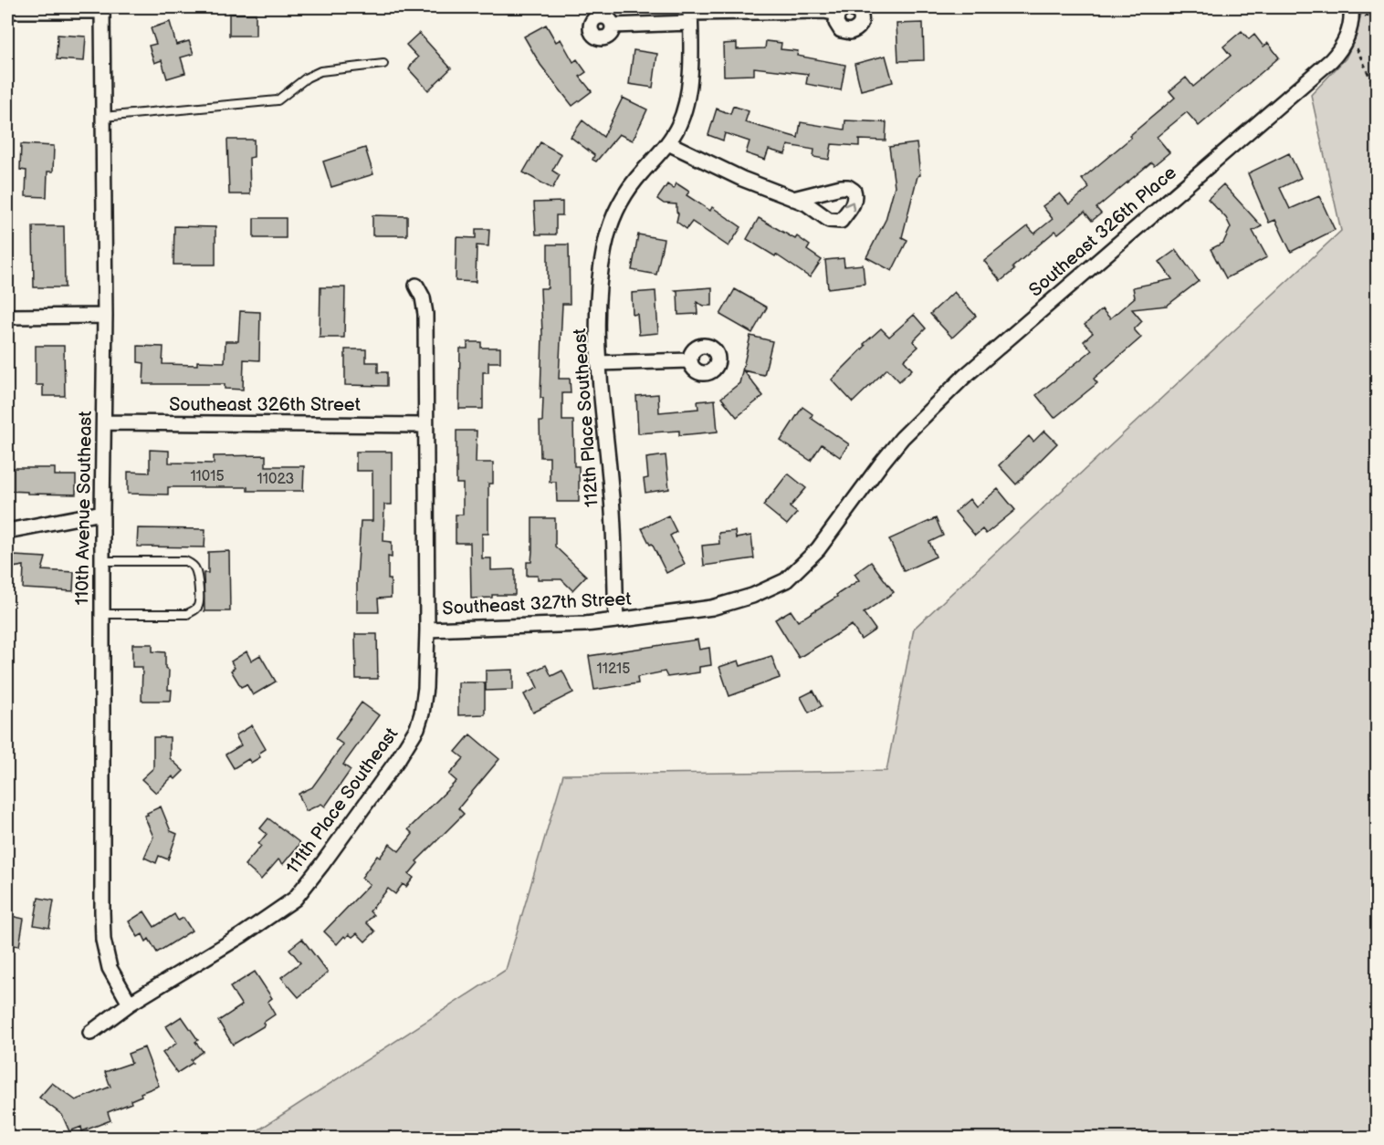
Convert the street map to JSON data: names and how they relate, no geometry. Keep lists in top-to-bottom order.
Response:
{
  "streets": {
    "street": [
      "Southeast 326th Place",
      "Southeast 326th Street",
      "112th Place Southeast",
      "110th Avenue Southeast",
      "Southeast 327th Street",
      "111th Place Southeast"
    ]
  },
  "crossings": [
    ["Southeast 326th Place", "Southeast 327th Street"],
    ["Southeast 326th Street", "110th Avenue Southeast"],
    ["Southeast 326th Street", "111th Place Southeast"],
    ["112th Place Southeast", "Southeast 327th Street"],
    ["110th Avenue Southeast", "111th Place Southeast"],
    ["Southeast 327th Street", "111th Place Southeast"]
  ],
  "house_numbers": ["11015", "11023", "11215"]
}
